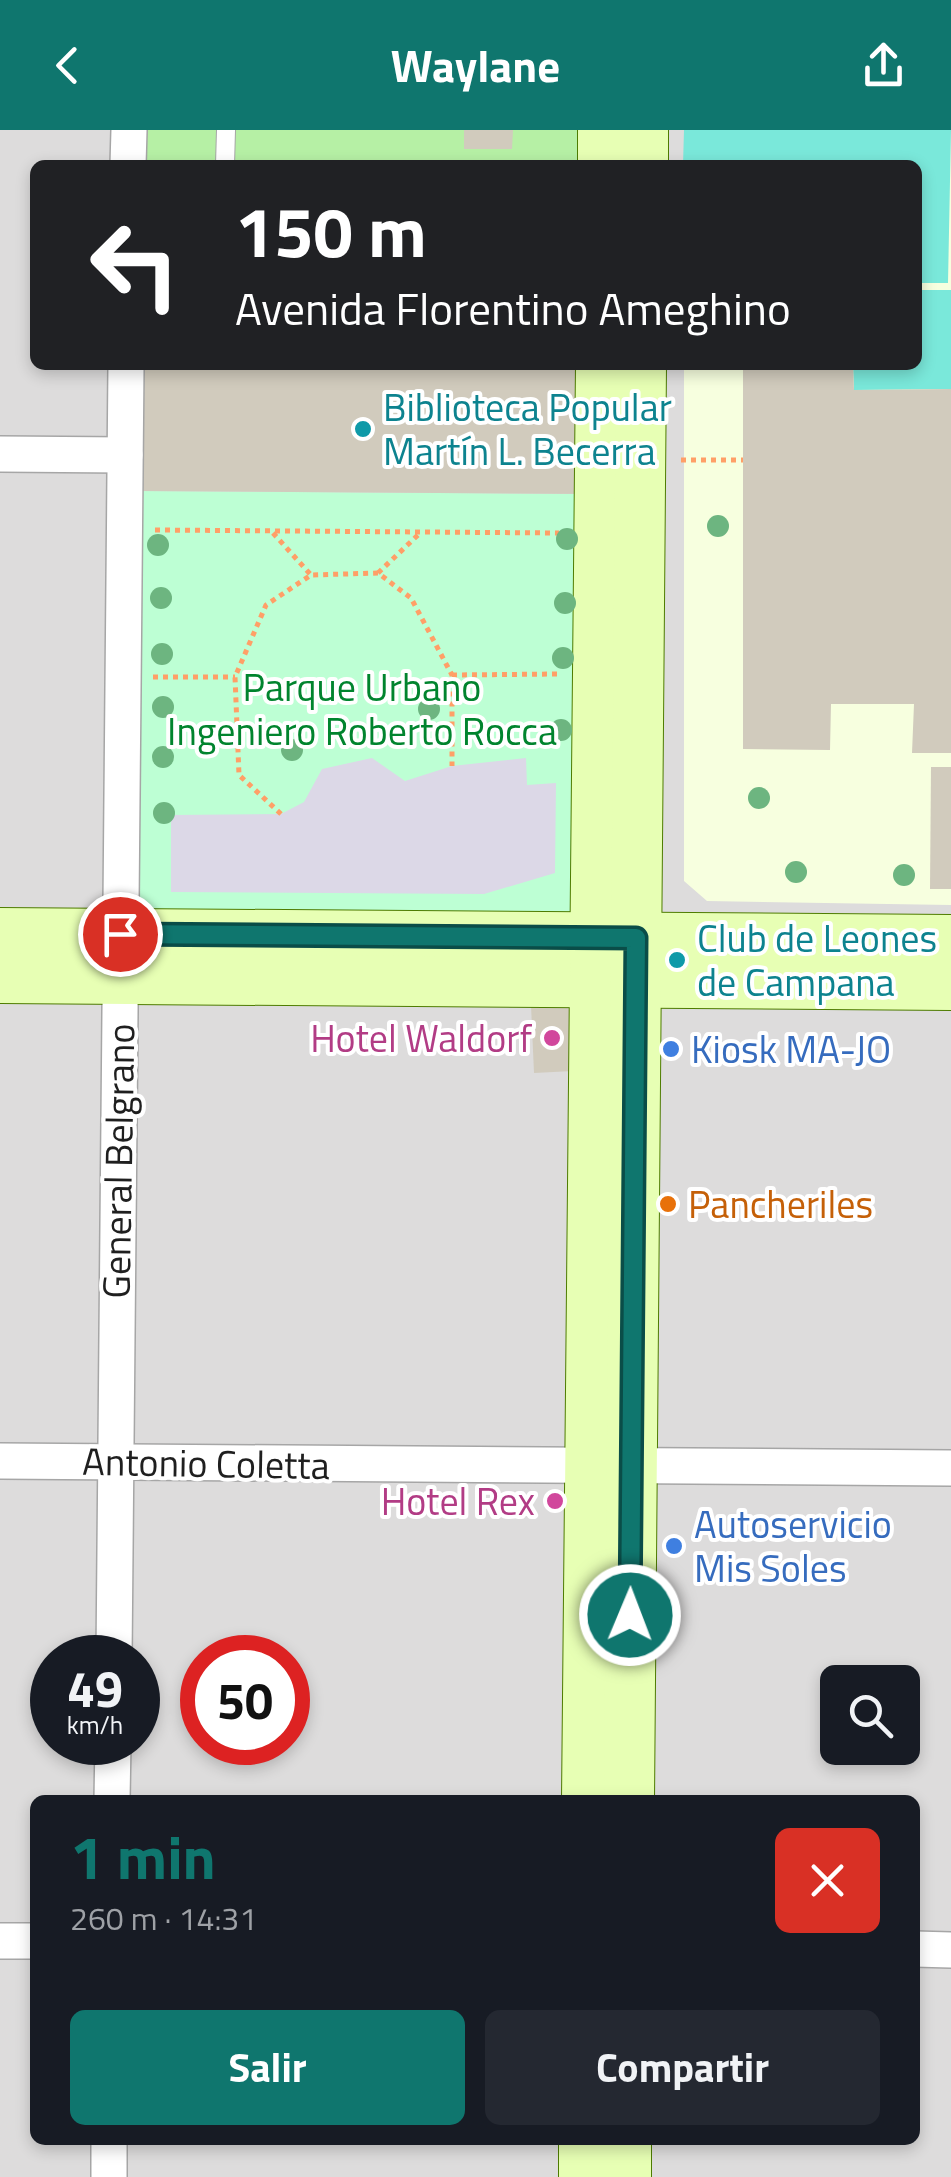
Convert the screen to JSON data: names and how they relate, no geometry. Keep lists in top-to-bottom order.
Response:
{
  "streets": {
    "street": ["General Belgrano", "Antonio Coletta"]
  },
  "crossings": [
    ["General Belgrano", "Antonio Coletta"]
  ],
  "parks": ["Parque Urbano Ingeniero Roberto Rocca"],
  "places": [
    "Biblioteca Popular Martín L. Becerra",
    "Club de Leones de Campana",
    "Hotel Waldorf",
    "Kiosk MA-JO",
    "Pancheriles",
    "Hotel Rex",
    "Autoservicio Mis Soles"
  ],
  "page": {
    "header": "Waylane",
    "turn": ["150 m", "Avenida Florentino Ameghino"],
    "speed": "49 km/h",
    "limit": "50",
    "heading": ["1 min", "260 m · 14:31"],
    "buttons": ["Salir", "Compartir"]
  }
}
